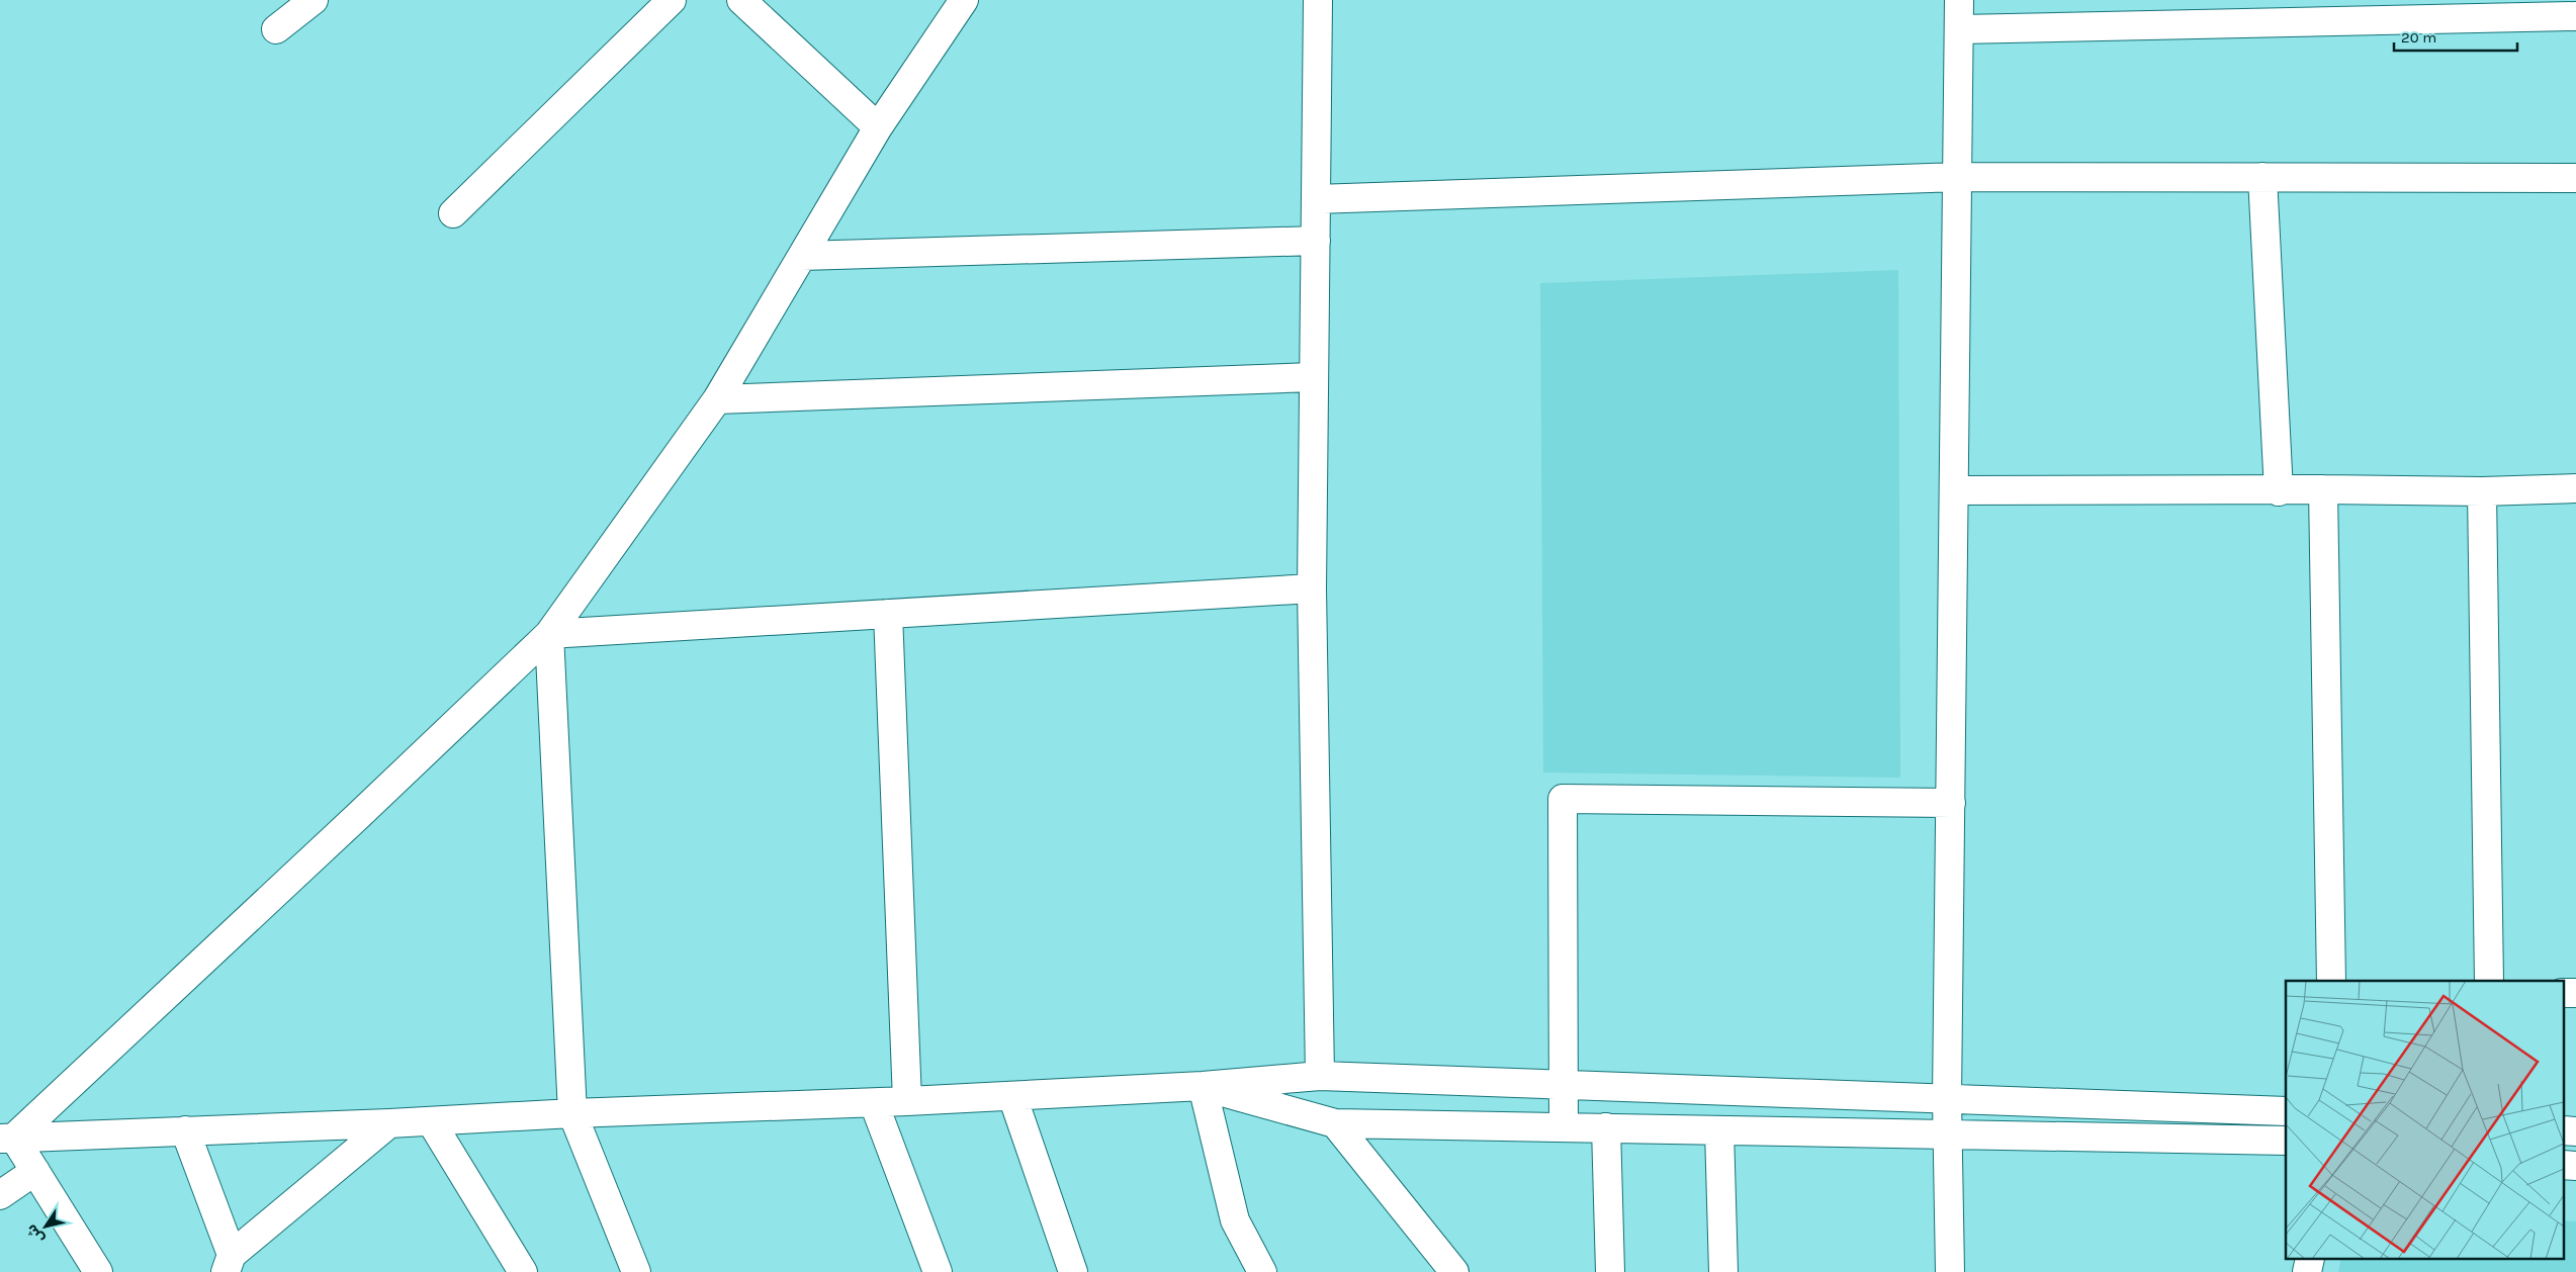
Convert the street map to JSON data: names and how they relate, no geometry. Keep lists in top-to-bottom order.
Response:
{
  "scale_bar": "20 m",
  "north": "bottom left"
}
